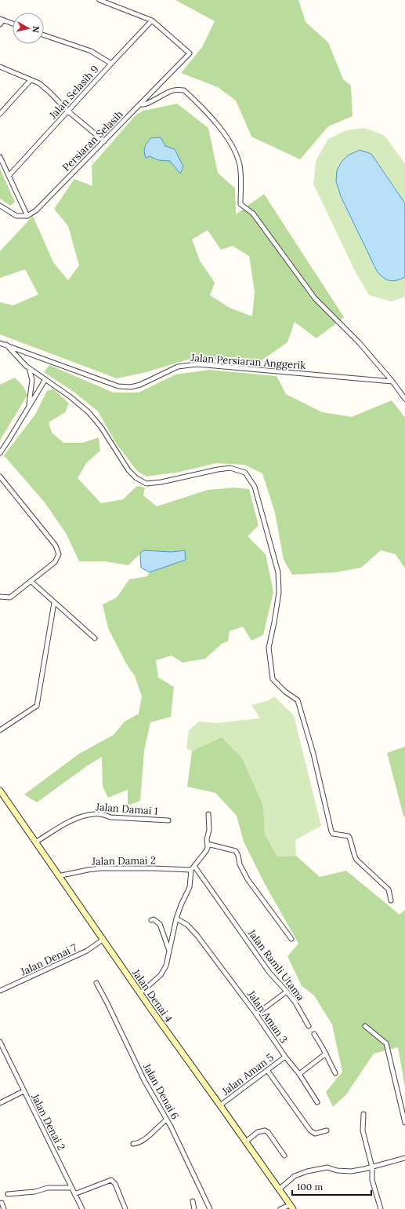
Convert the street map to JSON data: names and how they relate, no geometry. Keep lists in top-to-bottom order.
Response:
{
  "streets": {
    "street": [
      "Jalan Selasih 9",
      "Persiaran Selasih",
      "Jalan Persiaran Anggerik",
      "Jalan Damai 1",
      "Jalan Damai 2",
      "Jalan Denai 7",
      "Jalan Ramli Utama",
      "Jalan Denai 4",
      "Jalan Aman 3",
      "Jalan Aman 5",
      "Jalan Denai 6",
      "Jalan Denai 2"
    ]
  },
  "crossings": [
    ["Jalan Selasih 9", "Persiaran Selasih"],
    ["Jalan Damai 1", "Jalan Denai 4"],
    ["Jalan Damai 2", "Jalan Denai 4"],
    ["Jalan Denai 7", "Jalan Denai 4"],
    ["Jalan Denai 4", "Jalan Aman 5"],
    ["Jalan Aman 3", "Jalan Aman 5"]
  ],
  "scale_bar": "100 m",
  "north": "right"
}
